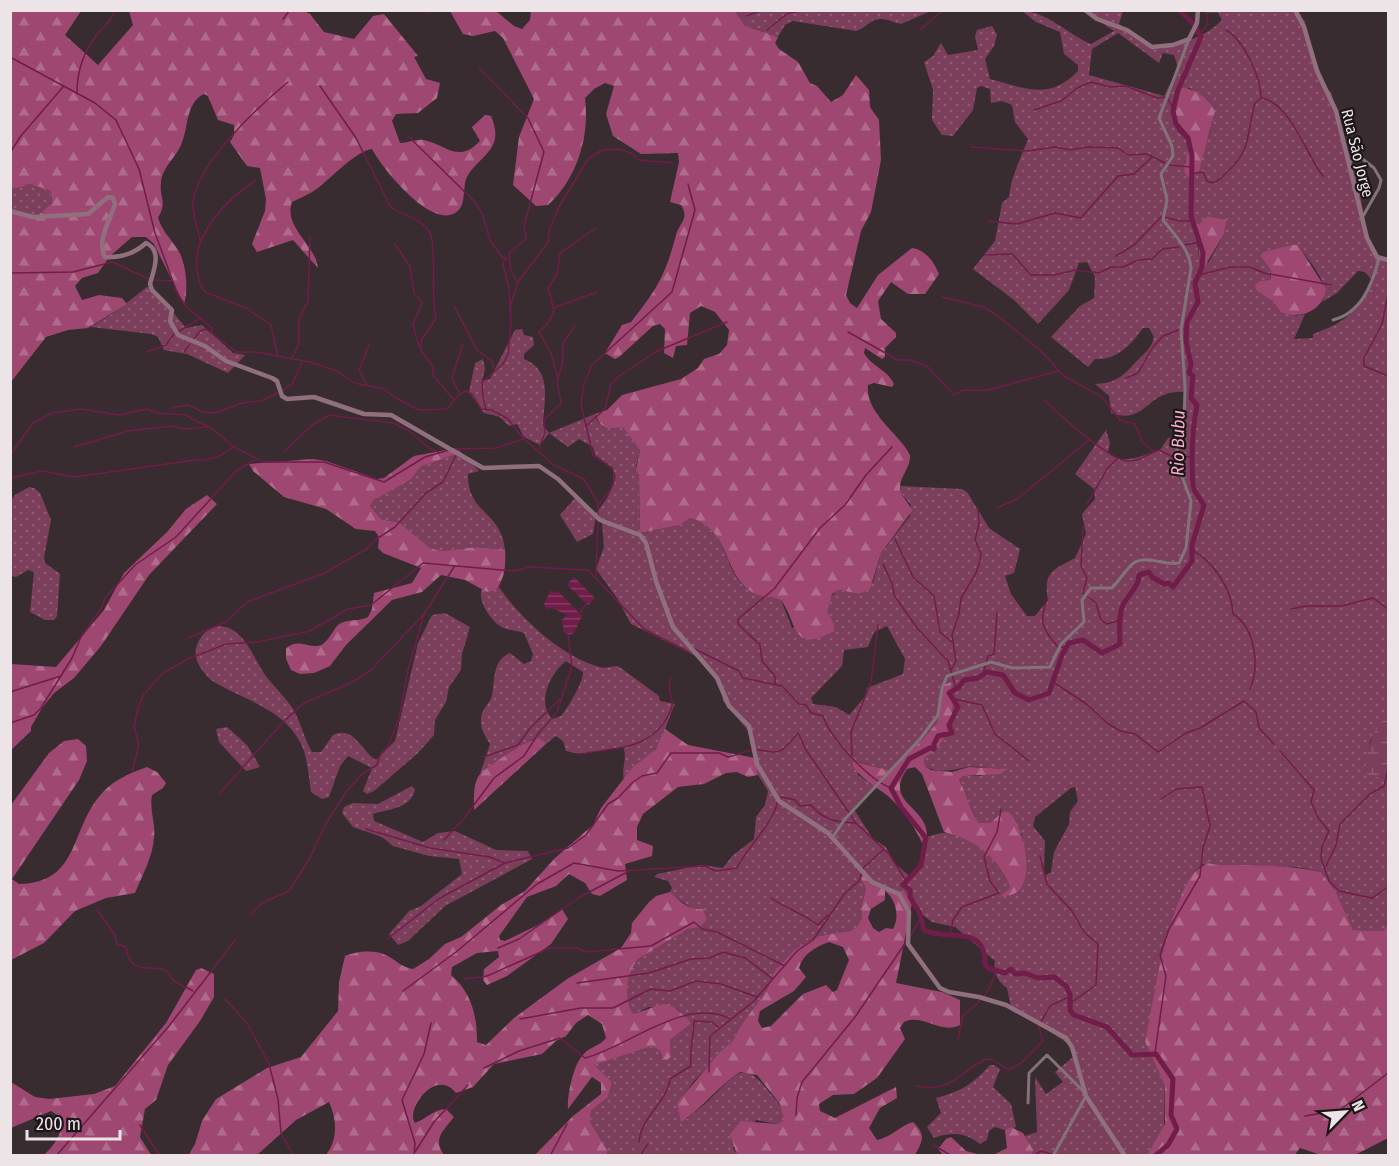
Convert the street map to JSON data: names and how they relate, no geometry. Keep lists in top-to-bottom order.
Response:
{
  "streets": {
    "street": ["Rua São Jorge"]
  },
  "water": ["Rio Bubu"],
  "scale_bar": "200 m",
  "north": "top right"
}
